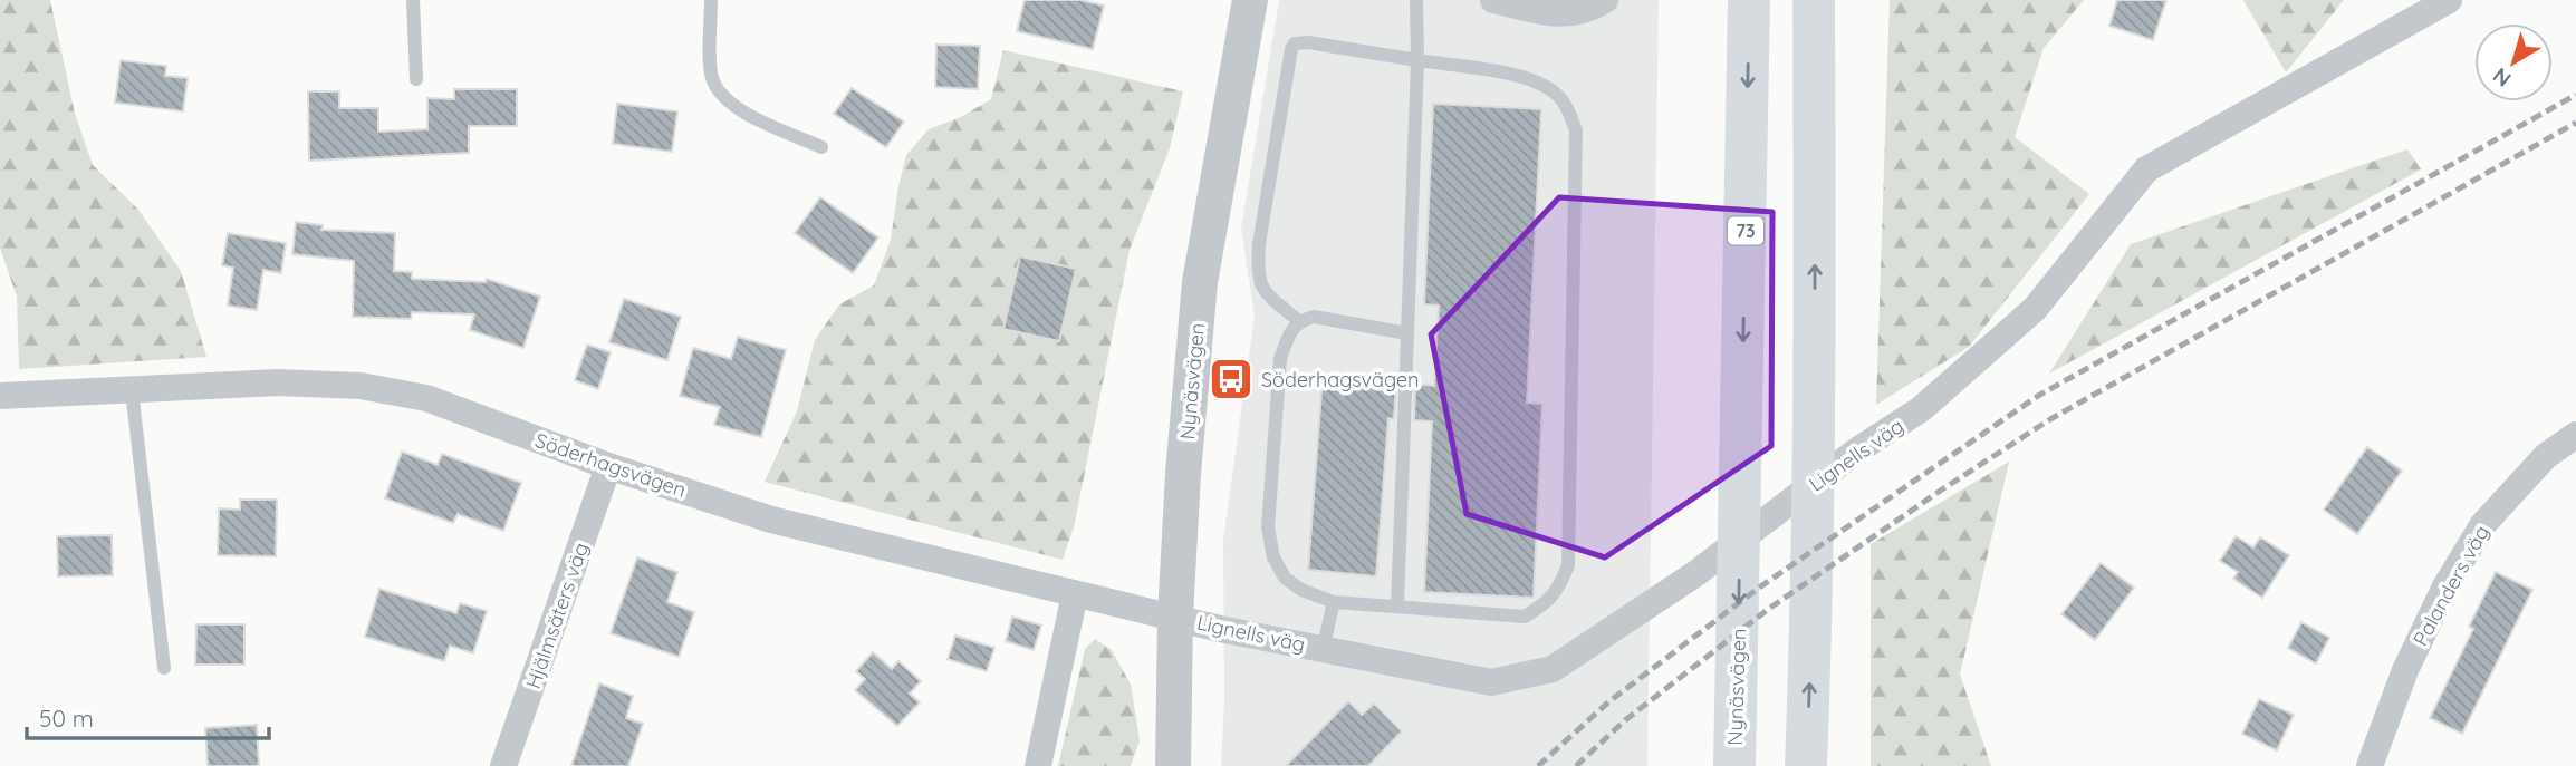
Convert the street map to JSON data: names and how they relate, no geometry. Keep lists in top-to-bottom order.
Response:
{
  "streets": {
    "highway": ["73", "Nynäsvägen"],
    "street": [
      "Lignells väg",
      "Söderhagsvägen",
      "Palanders väg",
      "Hjälmsäters väg"
    ]
  },
  "crossings": [
    ["Nynäsvägen", "Lignells väg"],
    ["Nynäsvägen", "Söderhagsvägen"],
    ["Lignells väg", "Söderhagsvägen"],
    ["Söderhagsvägen", "Hjälmsäters väg"]
  ],
  "one_way": ["Nynäsvägen"],
  "places": {
    "bus stop": ["Söderhagsvägen"]
  },
  "scale_bar": "50 m",
  "north": "bottom left"
}
